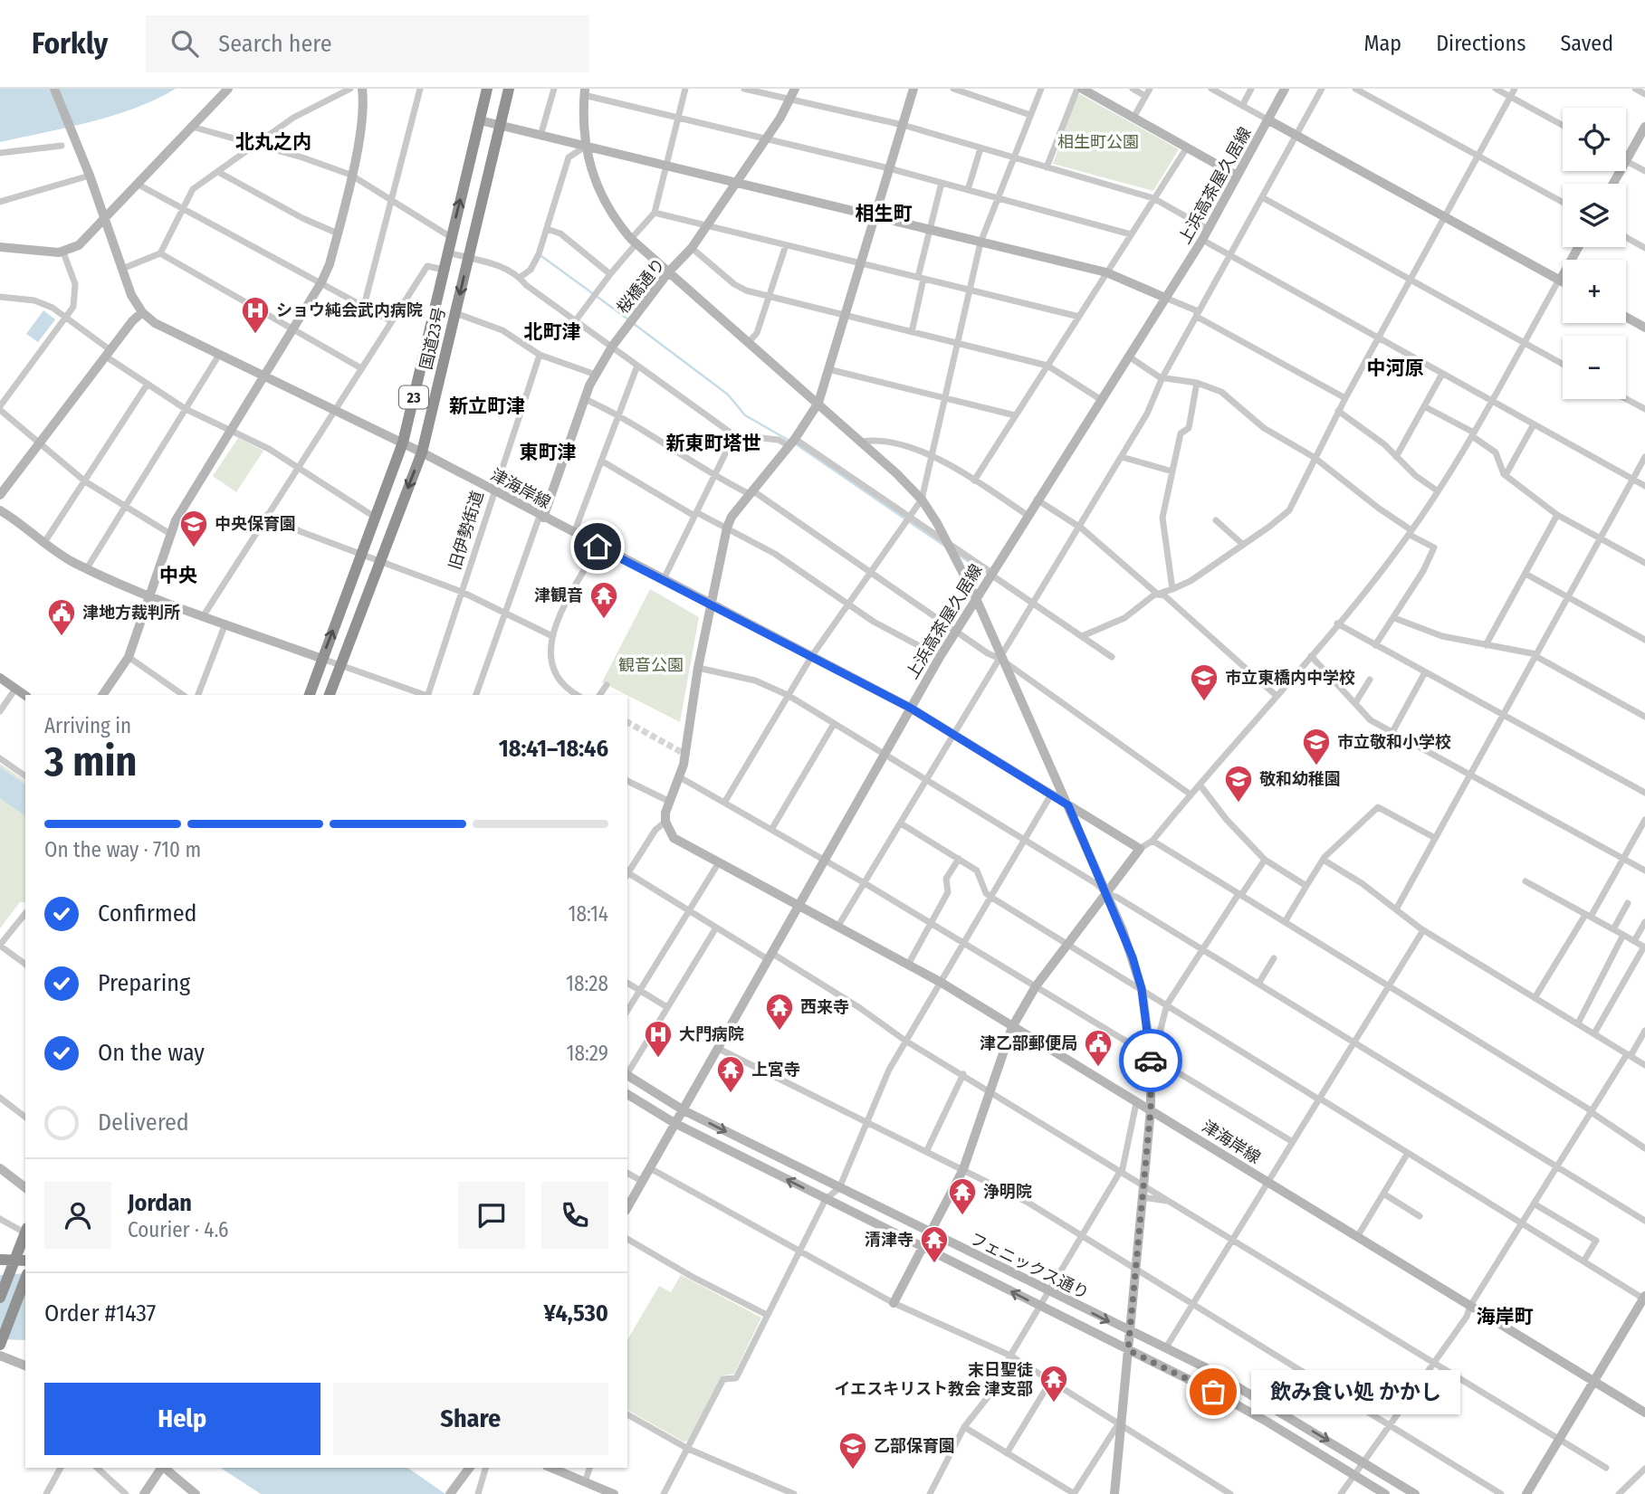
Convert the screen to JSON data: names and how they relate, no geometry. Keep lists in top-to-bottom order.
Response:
{
  "streets": {
    "highway": ["国道23号", "23"],
    "street": [
      "上浜高茶屋久居線",
      "桜橋通り",
      "津海岸線",
      "旧伊勢街道",
      "フェニックス通り"
    ]
  },
  "crossings": [
    ["上浜高茶屋久居線", "津海岸線"],
    ["上浜高茶屋久居線", "フェニックス通り"],
    ["桜橋通り", "津海岸線"],
    ["国道23号", "津海岸線"],
    ["津海岸線", "旧伊勢街道"]
  ],
  "districts": [
    "北丸之内",
    "相生町",
    "北町津",
    "中河原",
    "新立町津",
    "新東町塔世",
    "東町津",
    "中央",
    "海岸町"
  ],
  "parks": ["相生町公園", "観音公園"],
  "places": {
    "hospital": ["ショウ純会武内病院", "大門病院"],
    "school or university": [
      "中央保育園",
      "市立東橋内中学校",
      "市立敬和小学校",
      "敬和幼稚園",
      "乙部保育園"
    ],
    "temple": [
      "津観音",
      "西来寺",
      "上宮寺",
      "浄明院",
      "清津寺",
      "末日聖徒 イエスキリスト教会 津支部"
    ],
    "public building": ["津地方裁判所", "津乙部郵便局"],
    "other": ["飲み食い処 かかし"]
  },
  "page": {
    "header": "Forkly",
    "search": "Search here",
    "nav": ["Map", "Directions", "Saved"],
    "map_buttons": ["+", "−"],
    "heading": ["3 min", "Arriving in", "18:41–18:46"],
    "panel": [
      "Jordan",
      "Courier · 4.6",
      "Order #1437",
      "¥4,530"
    ],
    "bar": "On the way · 710 m",
    "list": [
      ["Confirmed", "18:14"],
      ["Preparing", "18:28"],
      ["On the way", "18:29"],
      "Delivered"
    ],
    "bubble": "飲み食い処 かかし",
    "buttons": ["Help", "Share"]
  }
}
